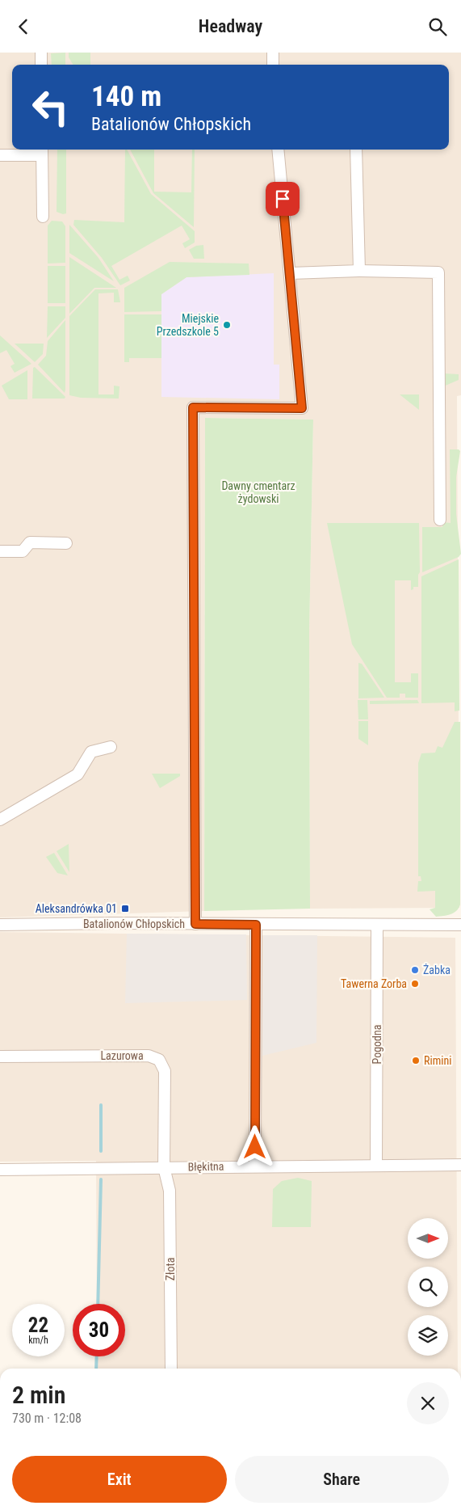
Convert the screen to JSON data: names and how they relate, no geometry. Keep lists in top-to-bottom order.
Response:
{
  "streets": {
    "street": [
      "Batalionów Chłopskich",
      "Pogodna",
      "Lazurowa",
      "Błękitna",
      "Złota"
    ]
  },
  "crossings": [
    ["Batalionów Chłopskich", "Pogodna"],
    ["Pogodna", "Błękitna"],
    ["Lazurowa", "Błękitna"],
    ["Lazurowa", "Złota"],
    ["Błękitna", "Złota"]
  ],
  "parks": ["Dawny cmentarz żydowski"],
  "places": {
    "other": [
      "Miejskie Przedszkole 5",
      "Żabka",
      "Tawerna Zorba",
      "Rimini"
    ],
    "transit": ["Aleksandrówka 01"]
  },
  "north": "right",
  "page": {
    "header": "Headway",
    "turn": ["140 m", "Batalionów Chłopskich"],
    "speed": "22 km/h",
    "limit": "30",
    "heading": ["2 min", "730 m · 12:08"],
    "buttons": ["Exit", "Share"]
  }
}
